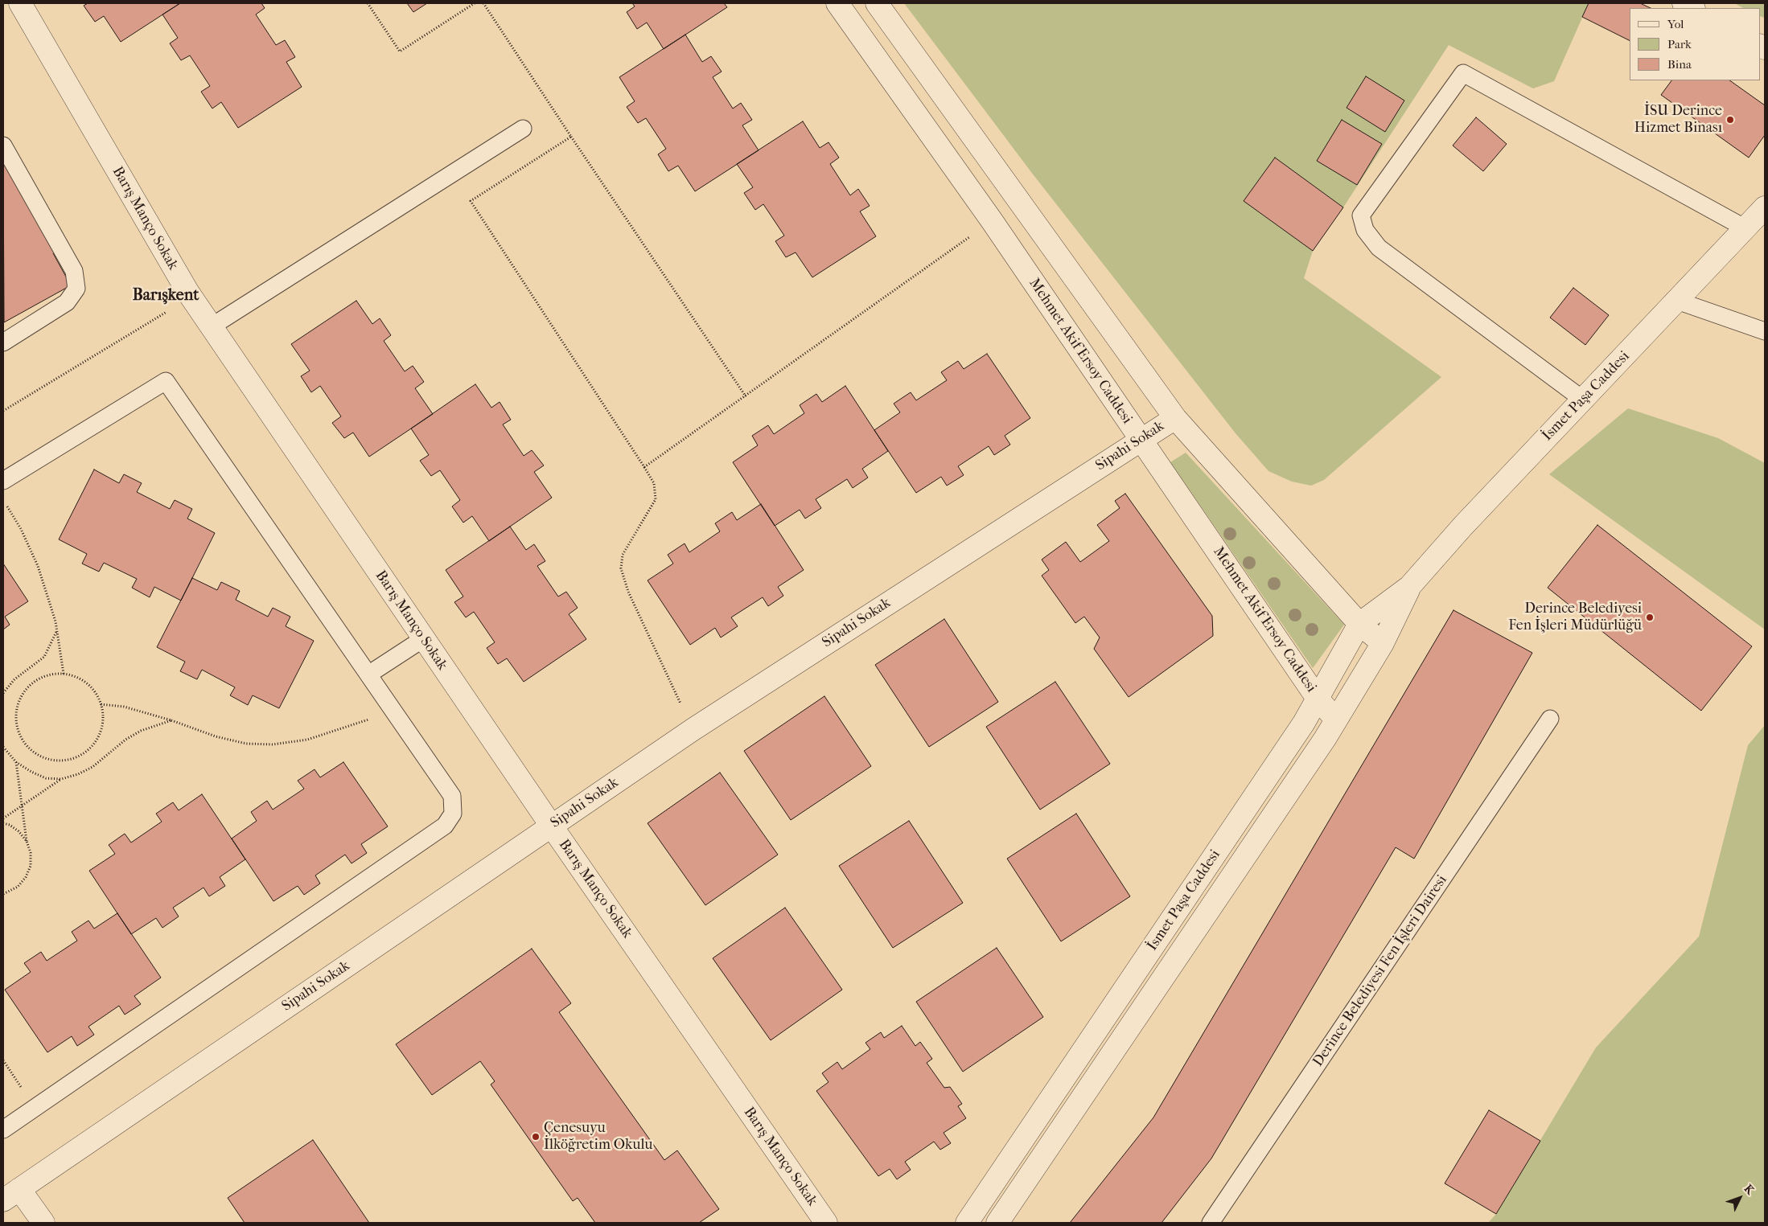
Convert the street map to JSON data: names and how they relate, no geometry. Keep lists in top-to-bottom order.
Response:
{
  "streets": {
    "street": [
      "Barış Manço Sokak",
      "Mehmet Akif Ersoy Caddesi",
      "İsmet Paşa Caddesi",
      "Sipahi Sokak"
    ],
    "lane": ["Derince Belediyesi Fen İşleri Dairesi"]
  },
  "crossings": [
    ["Barış Manço Sokak", "Sipahi Sokak"],
    ["Mehmet Akif Ersoy Caddesi", "İsmet Paşa Caddesi"],
    ["Mehmet Akif Ersoy Caddesi", "Sipahi Sokak"]
  ],
  "districts": ["Barışkent"],
  "places": ["İSU Derince Hizmet Binası", "Derince Belediyesi Fen İşleri Müdürlüğü", "Çenesuyu İlköğretim Okulu"],
  "legend": ["Yol", "Park", "Bina"],
  "north": "top right"
}
